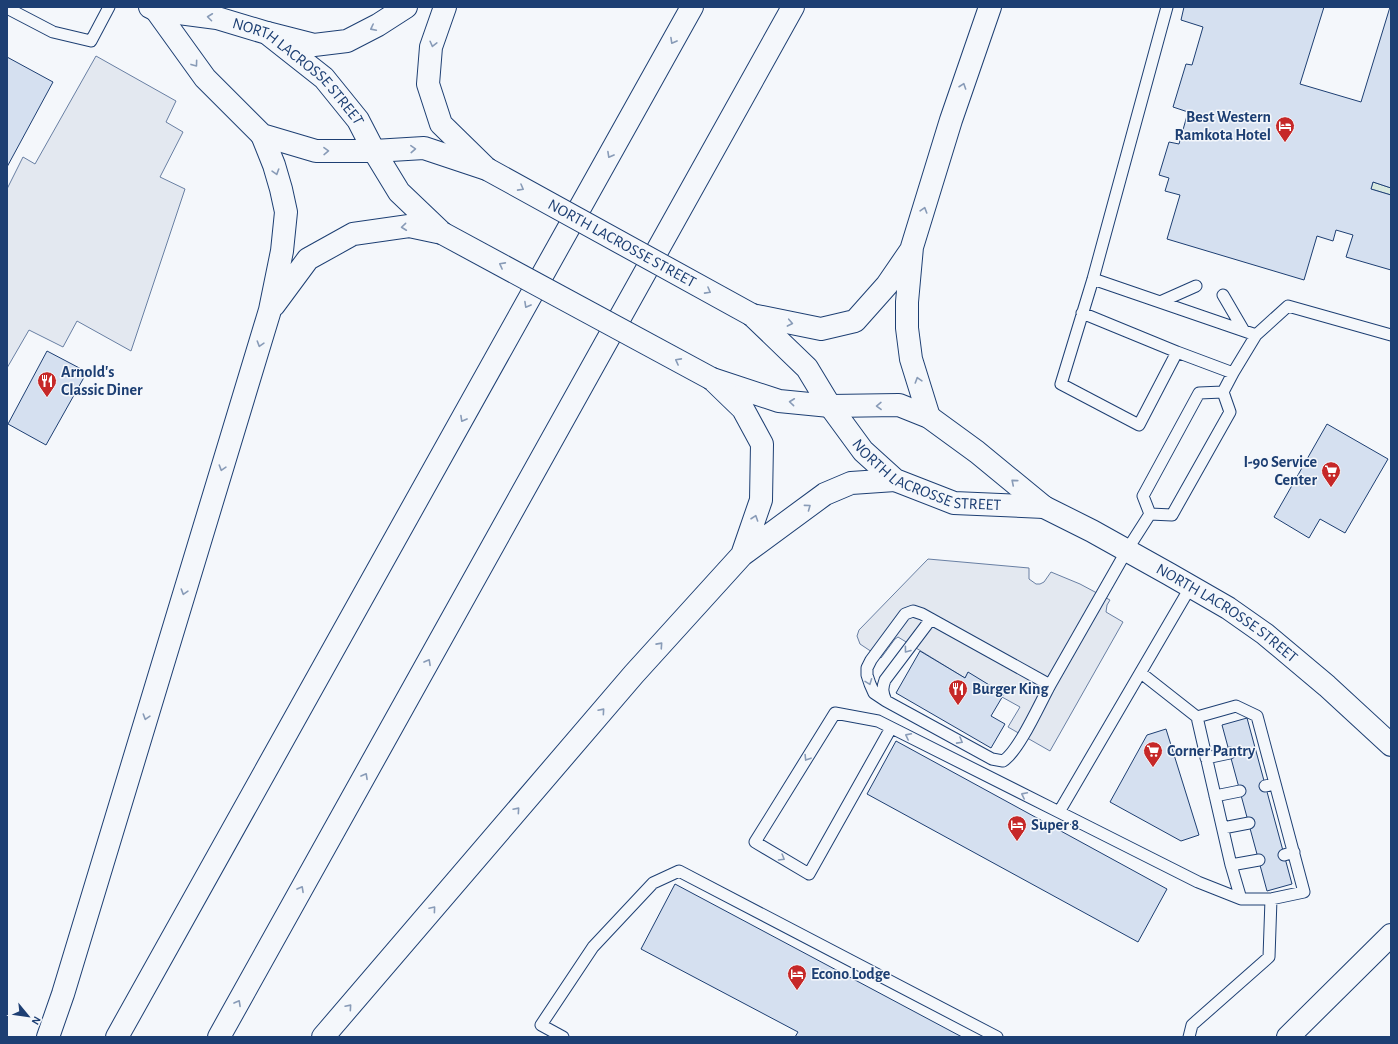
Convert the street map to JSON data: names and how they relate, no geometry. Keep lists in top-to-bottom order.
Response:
{
  "streets": {
    "main road": ["NORTH LACROSSE STREET"]
  },
  "places": {
    "hotel": ["Best Western Ramkota Hotel", "Super 8", "Econo Lodge"],
    "restaurant": ["Arnold's Classic Diner", "Burger King"],
    "supermarket": ["I-90 Service Center", "Corner Pantry"]
  },
  "north": "bottom right"
}
